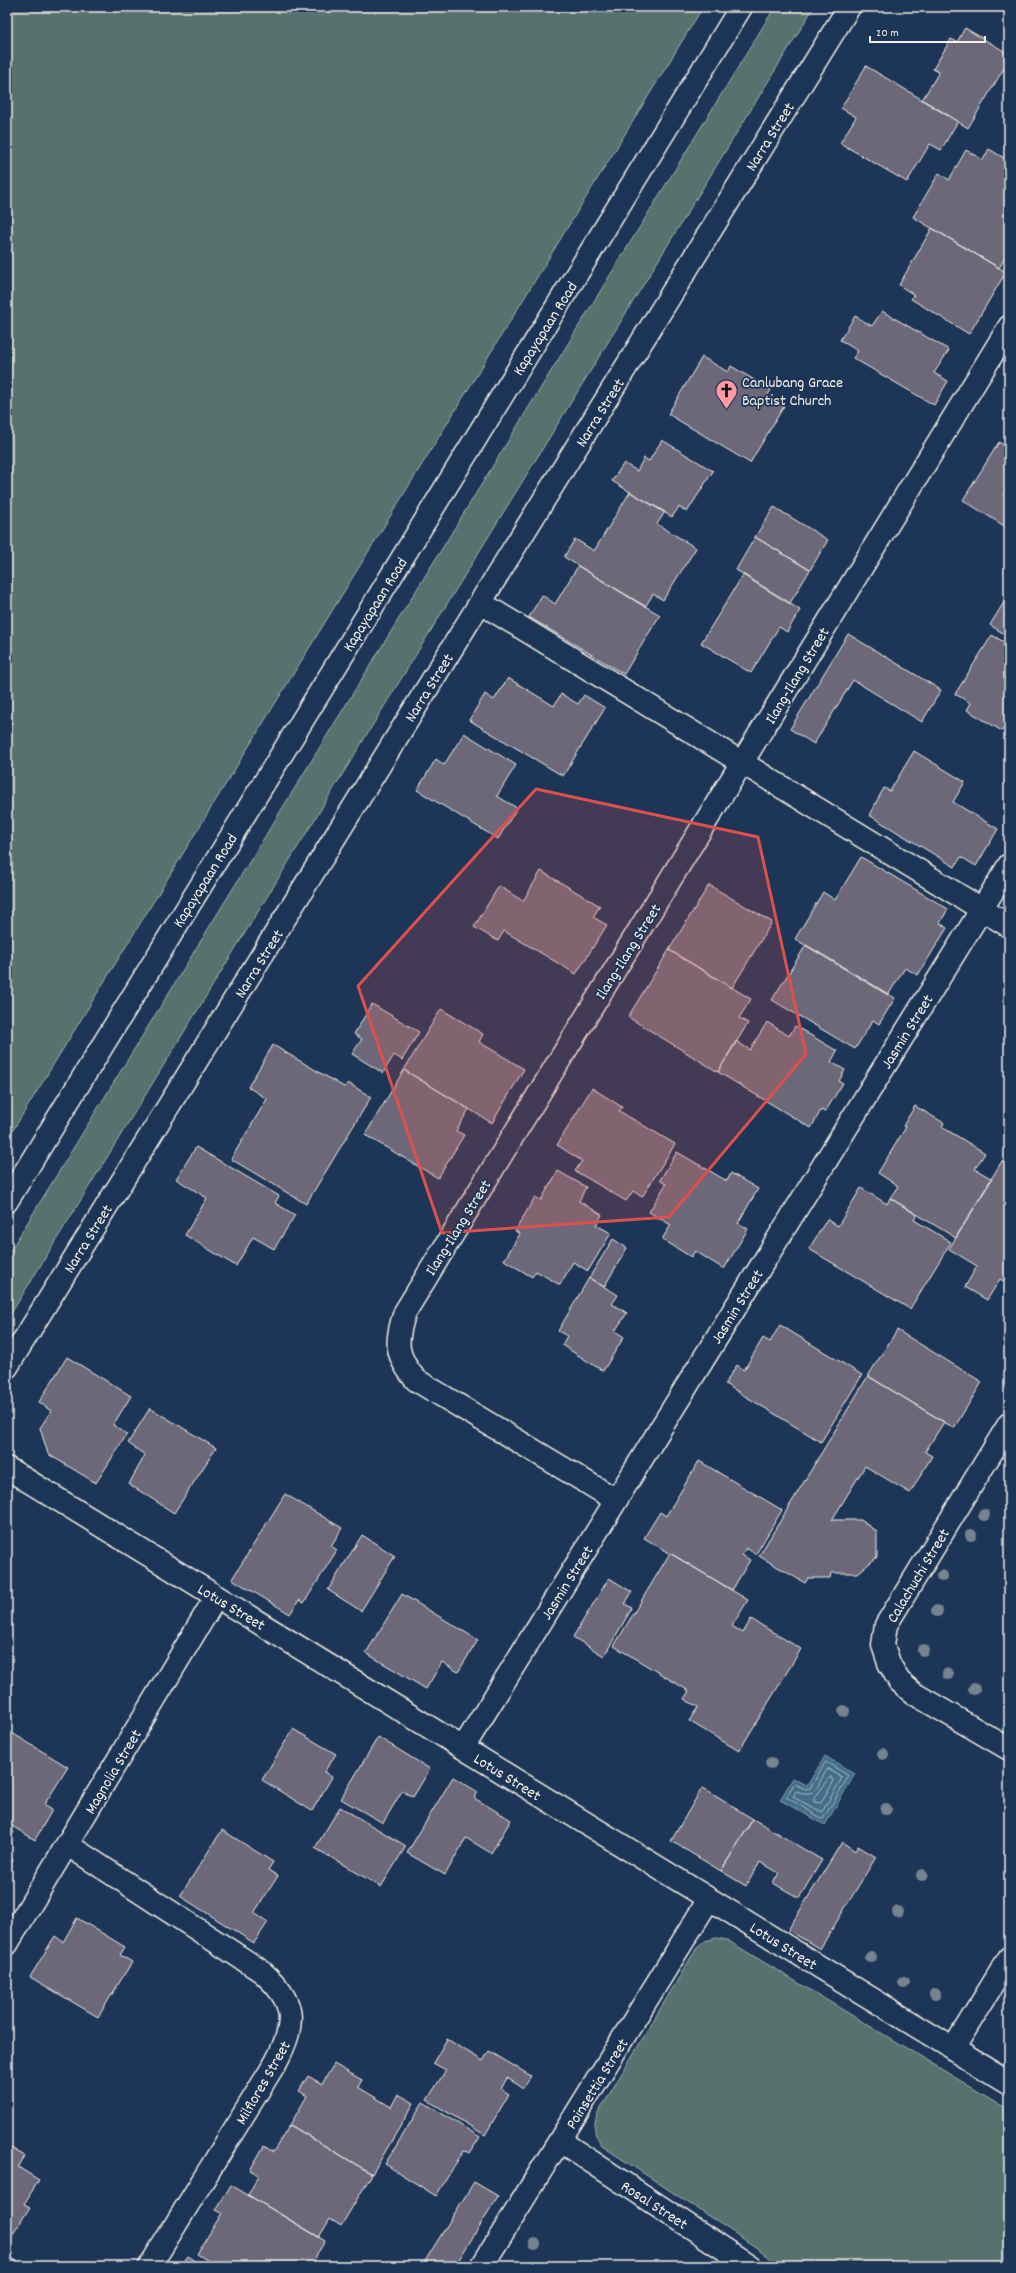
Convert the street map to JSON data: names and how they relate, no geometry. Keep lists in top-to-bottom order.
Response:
{
  "streets": {
    "street": [
      "Narra Street",
      "Kapayapaan Road",
      "Ilang-Ilang Street",
      "Jasmin Street",
      "Calachuchi Street",
      "Lotus Street",
      "Magnolia Street",
      "Milflores Street",
      "Poinsettia Street",
      "Rosal Street"
    ]
  },
  "crossings": [
    ["Ilang-Ilang Street", "Jasmin Street"],
    ["Jasmin Street", "Lotus Street"],
    ["Lotus Street", "Magnolia Street"],
    ["Lotus Street", "Poinsettia Street"],
    ["Magnolia Street", "Milflores Street"],
    ["Poinsettia Street", "Rosal Street"]
  ],
  "places": {
    "church": ["Canlubang Grace Baptist Church"]
  },
  "scale_bar": "20 m"
}
